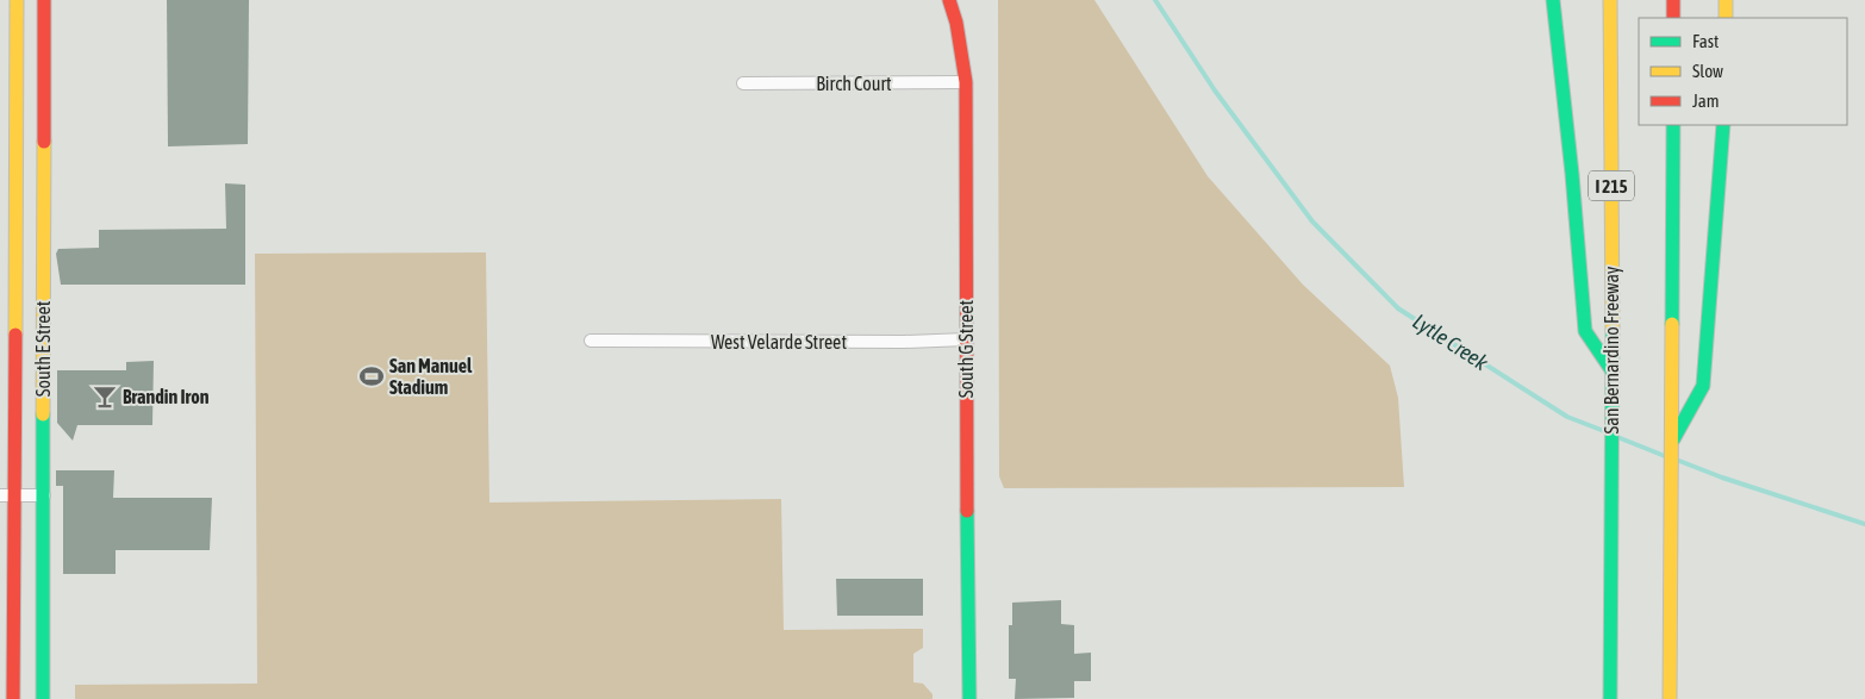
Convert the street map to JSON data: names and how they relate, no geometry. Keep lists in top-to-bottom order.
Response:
{
  "streets": {
    "main road": [
      "I 215",
      "South E Street",
      "South G Street",
      "San Bernardino Freeway"
    ],
    "street": ["Birch Court", "West Velarde Street"]
  },
  "crossings": [
    ["Birch Court", "South G Street"],
    ["West Velarde Street", "South G Street"]
  ],
  "water": ["Lytle Creek"],
  "places": {
    "sports": ["San Manuel Stadium"],
    "bar": ["Brandin Iron"]
  },
  "legend": ["Fast", "Slow", "Jam"]
}
